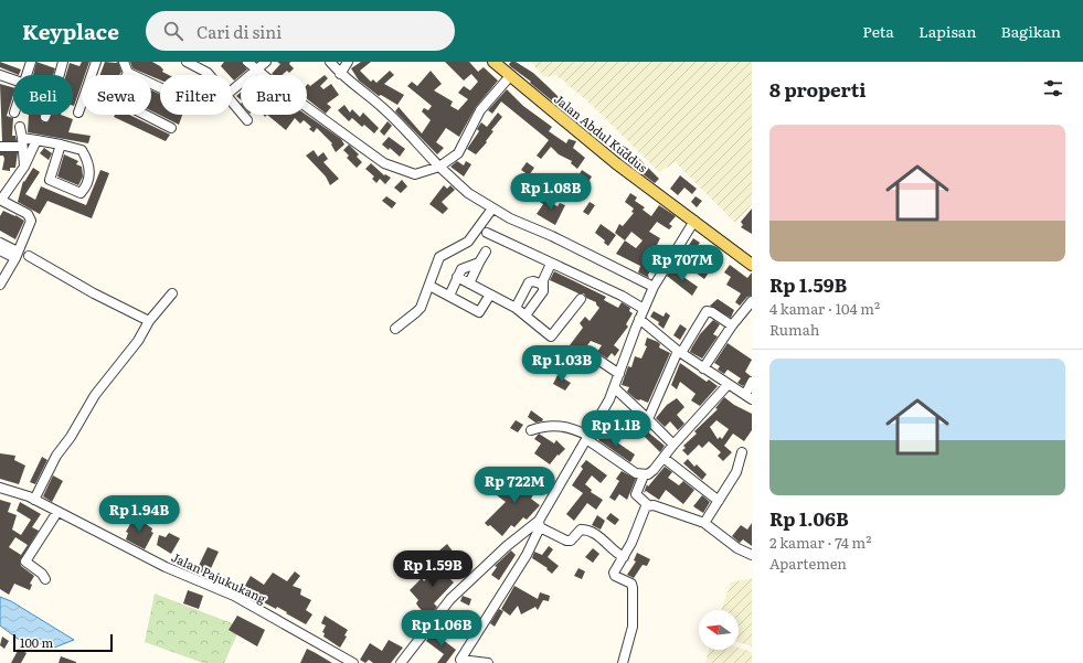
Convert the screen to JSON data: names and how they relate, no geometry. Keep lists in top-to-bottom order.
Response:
{
  "streets": {
    "main road": ["Jalan Abdul Kuddus"],
    "street": ["Jalan Pajukukang"]
  },
  "scale_bar": "100 m",
  "north": "left",
  "page": {
    "header": "Keyplace",
    "search": "Cari di sini",
    "nav": ["Peta", "Lapisan", "Bagikan"],
    "heading": "8 properti",
    "chip": [
      "Beli",
      "Sewa",
      "Filter",
      "Baru"
    ],
    "list": [
      {
        "name": "Rp 1.59B",
        "note": "4 kamar · 104 m² · Rumah"
      },
      {
        "name": "Rp 1.06B",
        "note": "2 kamar · 74 m² · Apartemen"
      }
    ],
    "price": [
      "Rp 1.08B",
      "Rp 707M",
      "Rp 1.03B",
      "Rp 1.1B",
      "Rp 722M",
      "Rp 1.94B",
      "Rp 1.59B",
      "Rp 1.06B"
    ],
    "scale": "100 m"
  }
}
